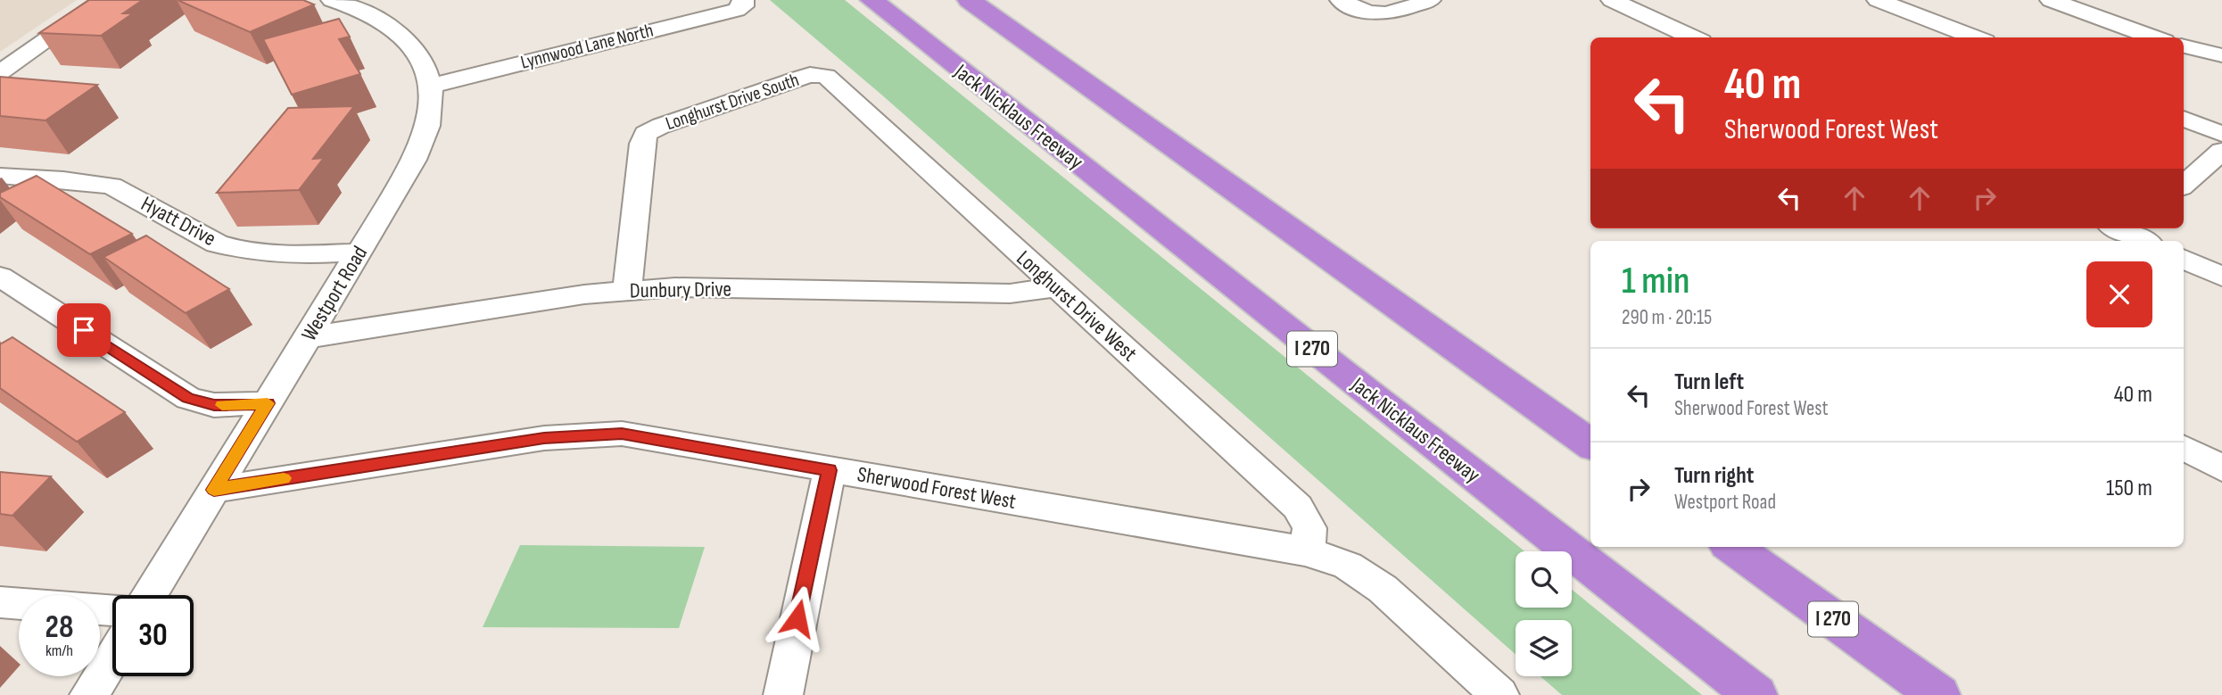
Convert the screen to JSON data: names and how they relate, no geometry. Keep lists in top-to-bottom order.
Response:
{
  "streets": {
    "highway": ["Jack Nicklaus Freeway", "I 270"],
    "street": [
      "Lynnwood Lane North",
      "Longhurst Drive South",
      "Hyatt Drive",
      "Dunbury Drive",
      "Westport Road",
      "Longhurst Drive West",
      "Sherwood Forest West"
    ]
  },
  "crossings": [
    ["Lynnwood Lane North", "Westport Road"],
    ["Longhurst Drive South", "Dunbury Drive"],
    ["Longhurst Drive South", "Longhurst Drive West"],
    ["Hyatt Drive", "Westport Road"],
    ["Dunbury Drive", "Westport Road"],
    ["Dunbury Drive", "Longhurst Drive West"],
    ["Westport Road", "Sherwood Forest West"],
    ["Longhurst Drive West", "Sherwood Forest West"]
  ],
  "page": {
    "turn": ["40 m", "Sherwood Forest West"],
    "heading": ["1 min", "290 m · 20:15"],
    "list": [
      {
        "name": "Turn left",
        "note": "Sherwood Forest West",
        "value": "40 m"
      },
      {
        "name": "Turn right",
        "note": "Westport Road",
        "value": "150 m"
      }
    ],
    "speed": "28 km/h",
    "limit": "30"
  }
}
